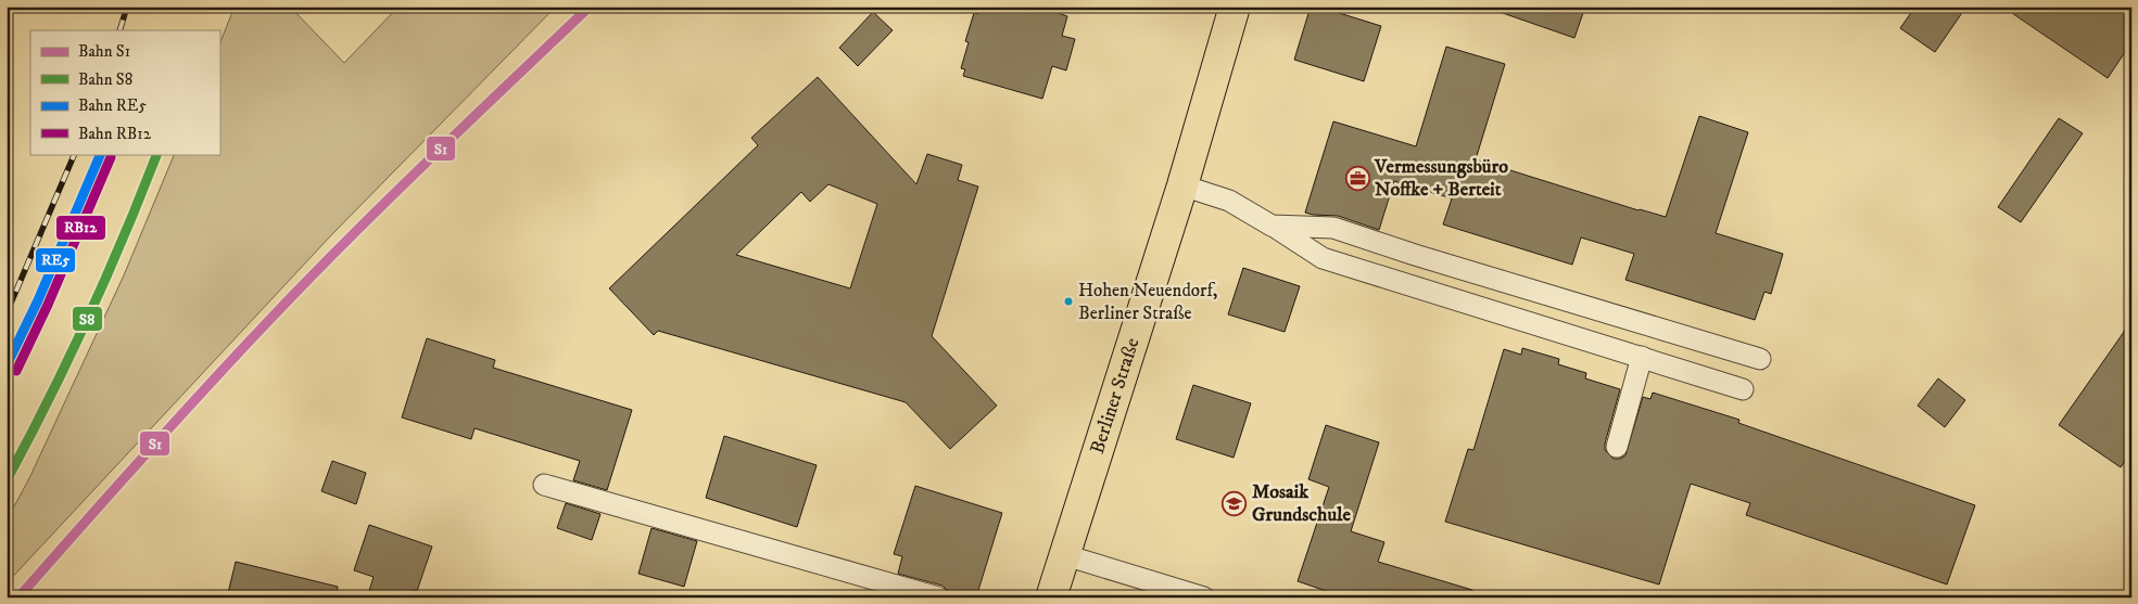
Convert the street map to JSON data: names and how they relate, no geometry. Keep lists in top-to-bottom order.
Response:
{
  "streets": {
    "main road": ["Berliner Straße"]
  },
  "places": {
    "office": ["Vermessungsbüro Noffke + Berteit"],
    "other": ["Hohen Neuendorf, Berliner Straße"],
    "school or university": ["Mosaik Grundschule"]
  },
  "lines": [
    "rail line S1",
    "rail line S8",
    "rail line RE5",
    "rail line RB12"
  ],
  "legend": [
    "Bahn S1",
    "Bahn S8",
    "Bahn RE5",
    "Bahn RB12"
  ]
}
